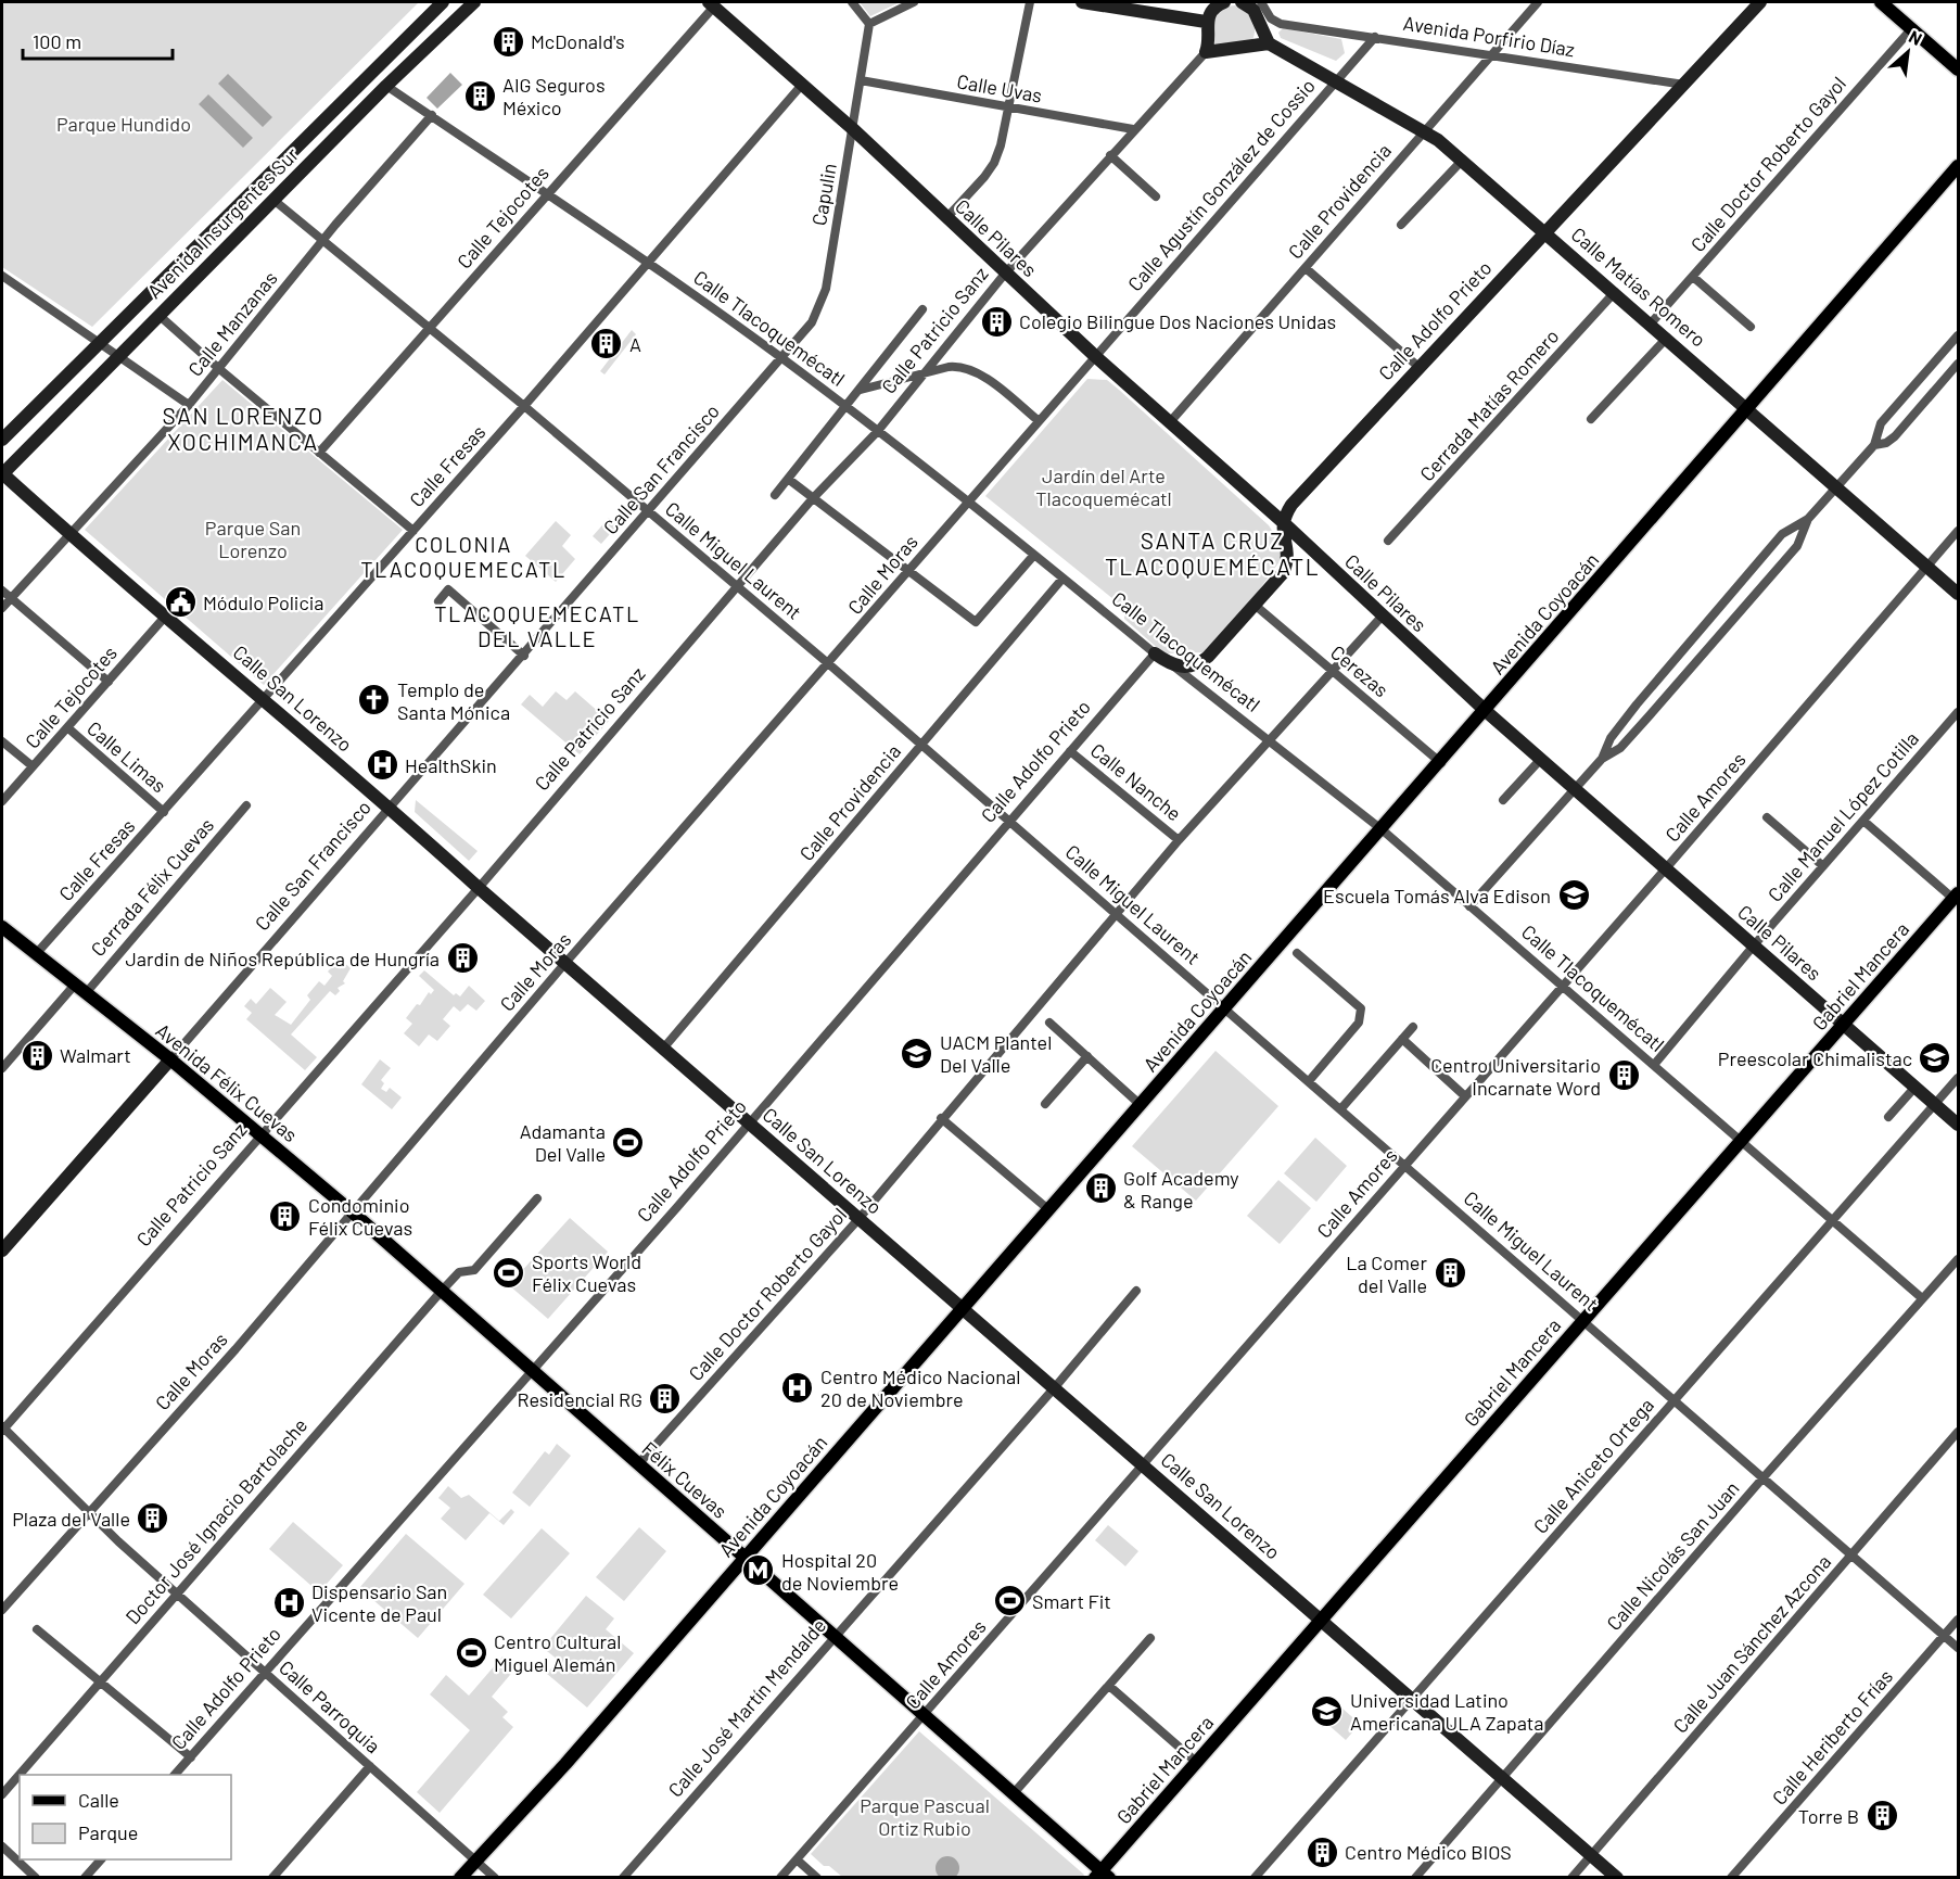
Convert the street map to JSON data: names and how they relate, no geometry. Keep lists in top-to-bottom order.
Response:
{
  "streets": {
    "main road": [
      "Avenida Coyoacán",
      "Gabriel Mancera",
      "Avenida Félix Cuevas",
      "Félix Cuevas"
    ],
    "street": [
      "Avenida Porfirio Díaz",
      "Calle Uvas",
      "Calle Doctor Roberto Gayol",
      "Calle Agustín González de Cossio",
      "Capulin",
      "Calle Providencia",
      "Calle Tejocotes",
      "Avenida Insurgentes Sur",
      "Calle Pilares",
      "Calle Matías Romero",
      "Calle Adolfo Prieto",
      "Calle Manzanas",
      "Calle Tlacoquemécatl",
      "Calle Patricio Sanz",
      "Cerrada Matías Romero",
      "Calle Fresas",
      "Calle San Francisco",
      "Calle Miguel Laurent",
      "Calle Moras",
      "Cerezas",
      "Calle San Lorenzo",
      "Calle Limas",
      "Calle Nanche",
      "Calle Amores",
      "Calle Manuel López Cotilla",
      "Cerrada Félix Cuevas",
      "Calle Aniceto Ortega",
      "Doctor José Ignacio Bartolache",
      "Calle Nicolás San Juan",
      "Calle Juan Sánchez Azcona",
      "Calle Parroquia",
      "Calle José Martín Mendalde",
      "Calle Heriberto Frías"
    ]
  },
  "crossings": [
    ["Avenida Porfirio Díaz", "Calle Agustín González de Cossio"],
    ["Avenida Porfirio Díaz", "Calle Providencia"],
    ["Avenida Porfirio Díaz", "Calle Adolfo Prieto"],
    ["Calle Uvas", "Capulin"],
    ["Calle Uvas", "Calle Patricio Sanz"],
    ["Calle Doctor Roberto Gayol", "Calle Pilares"],
    ["Calle Doctor Roberto Gayol", "Calle Matías Romero"],
    ["Calle Doctor Roberto Gayol", "Calle Tlacoquemécatl"],
    ["Calle Doctor Roberto Gayol", "Calle Miguel Laurent"],
    ["Calle Doctor Roberto Gayol", "Cerezas"],
    ["Calle Doctor Roberto Gayol", "Calle San Lorenzo"],
    ["Calle Doctor Roberto Gayol", "Calle Nanche"],
    ["Calle Doctor Roberto Gayol", "Félix Cuevas"],
    ["Calle Agustín González de Cossio", "Calle Pilares"],
    ["Calle Agustín González de Cossio", "Calle Matías Romero"],
    ["Calle Agustín González de Cossio", "Calle Moras"],
    ["Capulin", "Calle Pilares"],
    ["Capulin", "Calle Tlacoquemécatl"],
    ["Capulin", "Calle San Francisco"],
    ["Calle Providencia", "Calle Pilares"],
    ["Calle Providencia", "Calle Matías Romero"],
    ["Calle Providencia", "Calle Tlacoquemécatl"],
    ["Calle Providencia", "Calle Miguel Laurent"],
    ["Calle Providencia", "Calle San Lorenzo"],
    ["Calle Tejocotes", "Calle Pilares"],
    ["Calle Tejocotes", "Calle Tlacoquemécatl"],
    ["Calle Tejocotes", "Calle Miguel Laurent"],
    ["Calle Tejocotes", "Calle San Lorenzo"],
    ["Calle Tejocotes", "Calle Limas"],
    ["Avenida Insurgentes Sur", "Calle Tlacoquemécatl"],
    ["Avenida Insurgentes Sur", "Calle Miguel Laurent"],
    ["Avenida Insurgentes Sur", "Calle San Lorenzo"],
    ["Calle Pilares", "Calle Adolfo Prieto"],
    ["Calle Pilares", "Calle Patricio Sanz"],
    ["Calle Pilares", "Calle Fresas"],
    ["Calle Pilares", "Calle Moras"],
    ["Calle Pilares", "Avenida Coyoacán"],
    ["Calle Pilares", "Calle Amores"],
    ["Calle Pilares", "Calle Manuel López Cotilla"],
    ["Calle Pilares", "Gabriel Mancera"],
    ["Calle Pilares", "Calle Aniceto Ortega"],
    ["Calle Matías Romero", "Calle Adolfo Prieto"],
    ["Calle Matías Romero", "Cerrada Matías Romero"],
    ["Calle Matías Romero", "Avenida Coyoacán"],
    ["Calle Matías Romero", "Calle Amores"],
    ["Calle Adolfo Prieto", "Calle Tlacoquemécatl"],
    ["Calle Adolfo Prieto", "Calle Miguel Laurent"],
    ["Calle Adolfo Prieto", "Calle San Lorenzo"],
    ["Calle Adolfo Prieto", "Calle Nanche"],
    ["Calle Adolfo Prieto", "Félix Cuevas"],
    ["Calle Adolfo Prieto", "Calle Parroquia"],
    ["Calle Manzanas", "Calle Tlacoquemécatl"],
    ["Calle Manzanas", "Calle Miguel Laurent"],
    ["Calle Manzanas", "Calle San Lorenzo"],
    ["Calle Tlacoquemécatl", "Calle Patricio Sanz"],
    ["Calle Tlacoquemécatl", "Calle Fresas"],
    ["Calle Tlacoquemécatl", "Calle San Francisco"],
    ["Calle Tlacoquemécatl", "Calle Moras"],
    ["Calle Tlacoquemécatl", "Avenida Coyoacán"],
    ["Calle Tlacoquemécatl", "Calle Amores"],
    ["Calle Tlacoquemécatl", "Calle Manuel López Cotilla"],
    ["Calle Tlacoquemécatl", "Gabriel Mancera"],
    ["Calle Tlacoquemécatl", "Calle Aniceto Ortega"],
    ["Calle Tlacoquemécatl", "Calle Nicolás San Juan"],
    ["Calle Patricio Sanz", "Calle Miguel Laurent"],
    ["Calle Patricio Sanz", "Calle San Lorenzo"],
    ["Calle Patricio Sanz", "Avenida Félix Cuevas"],
    ["Calle Patricio Sanz", "Calle Parroquia"],
    ["Calle Fresas", "Calle Miguel Laurent"],
    ["Calle Fresas", "Calle San Lorenzo"],
    ["Calle Fresas", "Calle Limas"],
    ["Calle San Francisco", "Calle Miguel Laurent"],
    ["Calle San Francisco", "Calle San Lorenzo"],
    ["Calle San Francisco", "Avenida Félix Cuevas"],
    ["Calle Miguel Laurent", "Calle Moras"],
    ["Calle Miguel Laurent", "Avenida Coyoacán"],
    ["Calle Miguel Laurent", "Calle Amores"],
    ["Calle Miguel Laurent", "Gabriel Mancera"],
    ["Calle Miguel Laurent", "Calle Aniceto Ortega"],
    ["Calle Miguel Laurent", "Calle Nicolás San Juan"],
    ["Calle Miguel Laurent", "Calle Juan Sánchez Azcona"],
    ["Calle Miguel Laurent", "Calle Heriberto Frías"],
    ["Calle Moras", "Calle San Lorenzo"],
    ["Calle Moras", "Avenida Félix Cuevas"],
    ["Calle Moras", "Félix Cuevas"],
    ["Calle Moras", "Calle Parroquia"],
    ["Avenida Coyoacán", "Cerezas"],
    ["Avenida Coyoacán", "Calle San Lorenzo"],
    ["Avenida Coyoacán", "Félix Cuevas"],
    ["Avenida Coyoacán", "Calle Parroquia"],
    ["Calle San Lorenzo", "Calle Amores"],
    ["Calle San Lorenzo", "Gabriel Mancera"],
    ["Calle San Lorenzo", "Calle Aniceto Ortega"],
    ["Calle San Lorenzo", "Calle Nicolás San Juan"],
    ["Calle San Lorenzo", "Calle Juan Sánchez Azcona"],
    ["Calle San Lorenzo", "Calle José Martín Mendalde"],
    ["Calle Amores", "Félix Cuevas"],
    ["Cerrada Félix Cuevas", "Avenida Félix Cuevas"],
    ["Gabriel Mancera", "Félix Cuevas"],
    ["Avenida Félix Cuevas", "Félix Cuevas"],
    ["Félix Cuevas", "Doctor José Ignacio Bartolache"],
    ["Félix Cuevas", "Calle José Martín Mendalde"],
    ["Doctor José Ignacio Bartolache", "Calle Parroquia"]
  ],
  "districts": [
    "SAN LORENZO XOCHIMANCA",
    "SANTA CRUZ TLACOQUEMÉCATL",
    "COLONIA TLACOQUEMECATL",
    "TLACOQUEMECATL DEL VALLE"
  ],
  "parks": [
    "Parque Hundido",
    "Jardín del Arte Tlacoquemécatl",
    "Parque San Lorenzo",
    "Parque Pascual Ortiz Rubio"
  ],
  "places": {
    "building": [
      "McDonald's",
      "AIG Seguros México",
      "Colegio Bilingue Dos Naciones Unidas",
      "A",
      "Jardin de Niños República de Hungría",
      "Walmart",
      "Centro Universitario Incarnate Word",
      "Golf Academy & Range",
      "Condominio Félix Cuevas",
      "La Comer del Valle",
      "Residencial RG",
      "Plaza del Valle",
      "Torre B",
      "Centro Médico BIOS"
    ],
    "public building": ["Módulo Policia"],
    "church": ["Templo de Santa Mónica"],
    "hospital": ["HealthSkin", "Centro Médico Nacional 20 de Noviembre", "Dispensario San Vicente de Paul"],
    "school or university": [
      "Escuela Tomás Alva Edison",
      "UACM Plantel Del Valle",
      "Preescolar Chimalistac",
      "Universidad Latino Americana ULA Zapata"
    ],
    "sports": [
      "Adamanta Del Valle",
      "Sports World Félix Cuevas",
      "Smart Fit",
      "Centro Cultural Miguel Alemán"
    ],
    "metro station": ["Hospital 20 de Noviembre"]
  },
  "legend": ["Calle", "Parque"],
  "scale_bar": "100 m",
  "north": "top right"
}
